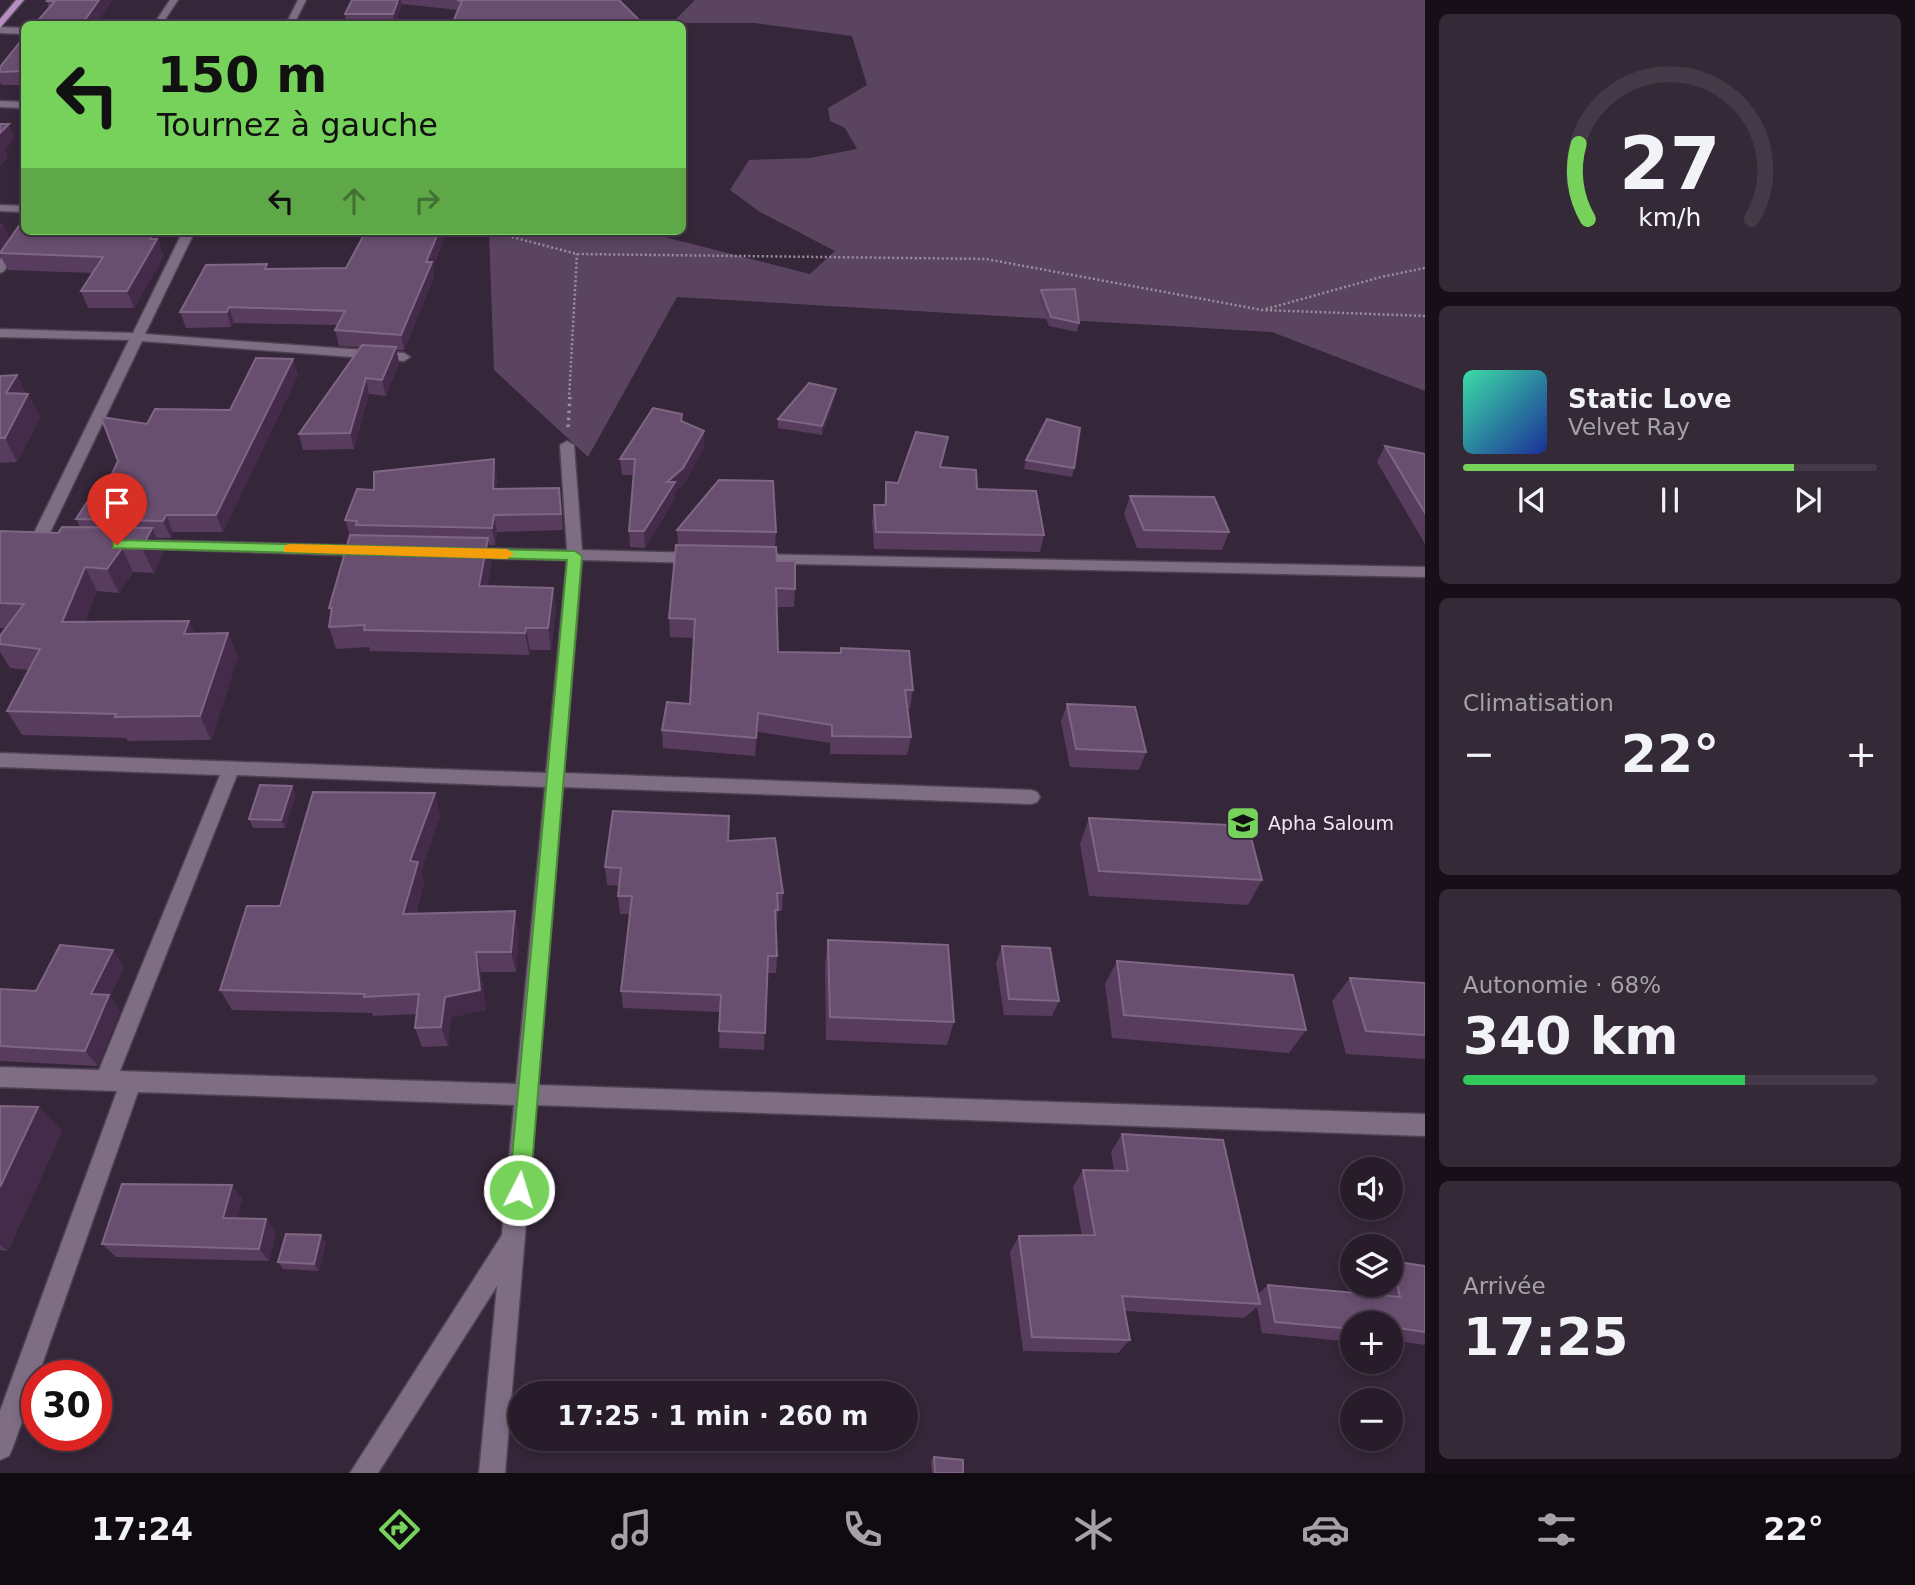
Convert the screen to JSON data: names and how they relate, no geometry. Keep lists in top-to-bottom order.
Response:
{
  "places": {
    "school or university": ["Apha Saloum"]
  },
  "page": {
    "turn": ["150 m", "Tournez à gauche"],
    "song": ["Static Love", "Velvet Ray"],
    "tile": [
      "Climatisation",
      ["Autonomie · 68%", "340 km"],
      ["Arrivée", "17:25"]
    ],
    "heat": ["−", "22°", "+"],
    "map_buttons": ["+", "−"],
    "limit": "30",
    "trip": "17:25 · 1 min · 260 m",
    "tabs": ["17:24", "22°"],
    "gauge": ["27", "km/h"]
  }
}
